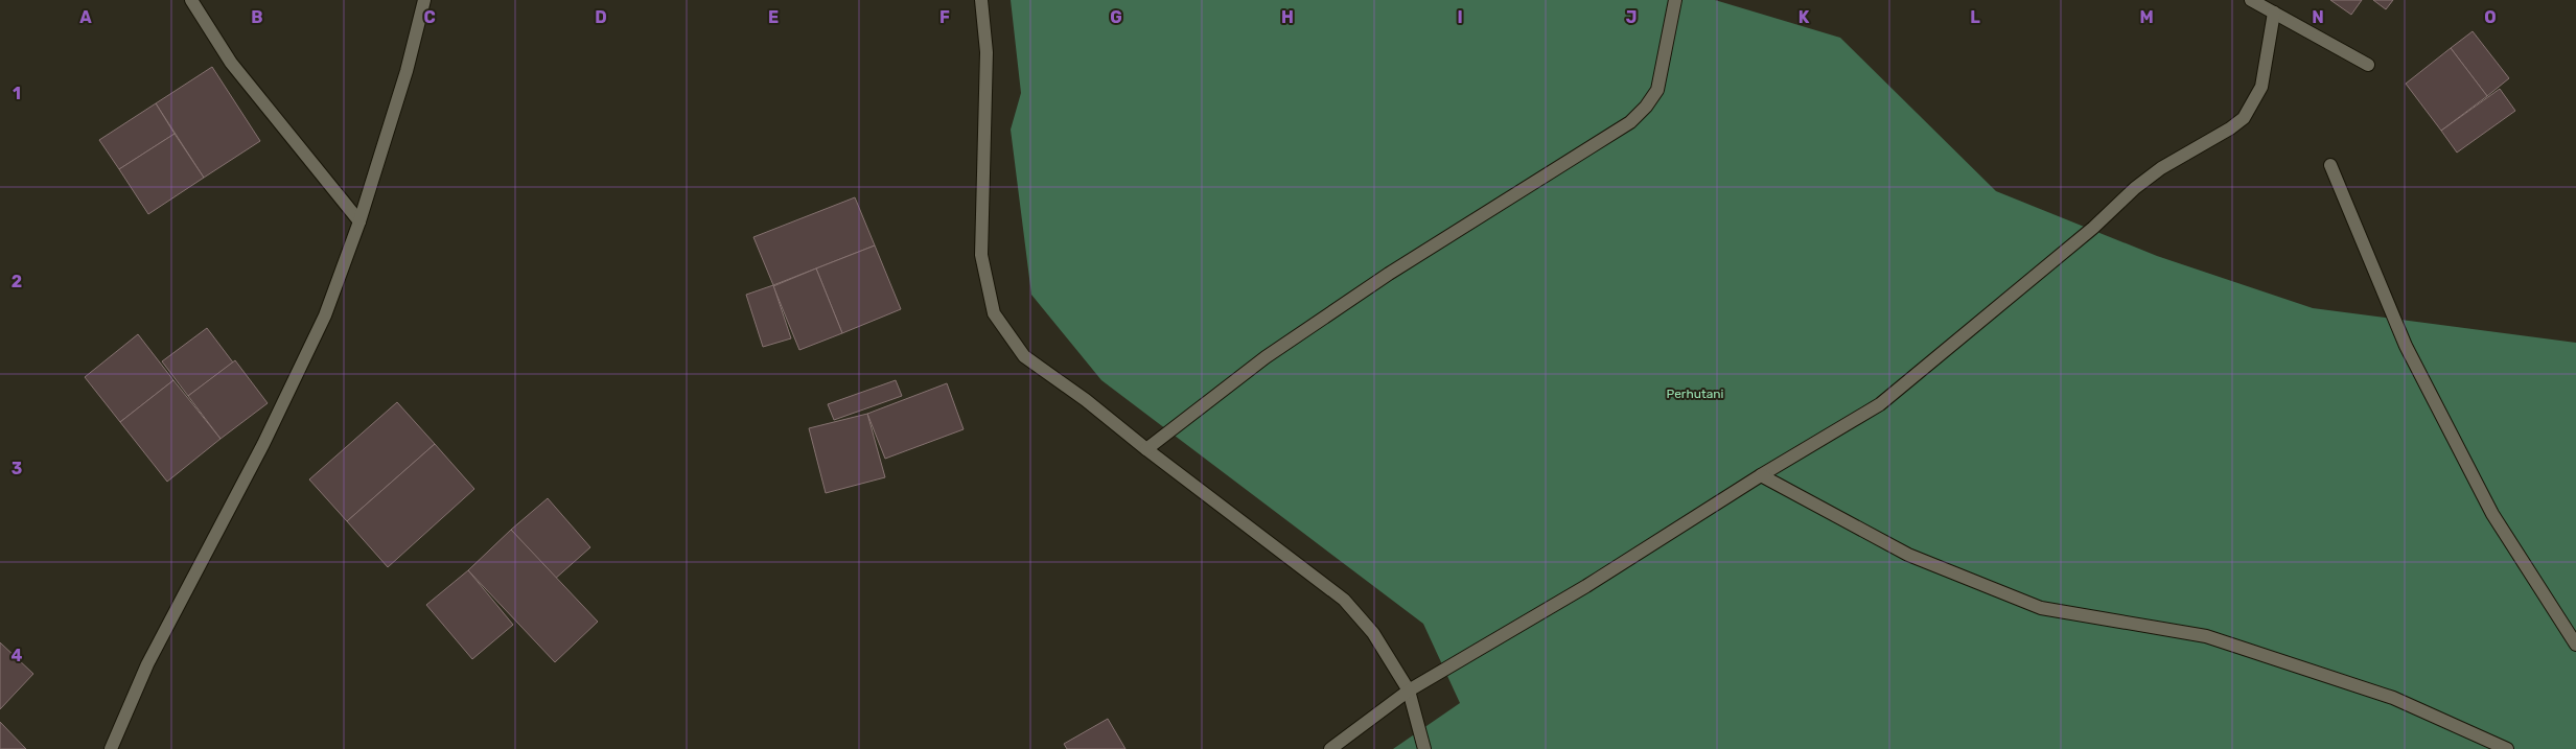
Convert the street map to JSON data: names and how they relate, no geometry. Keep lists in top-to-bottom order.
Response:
{
  "parks": ["Perhutani"],
  "grid": {
    "columns": [
      "A",
      "B",
      "C",
      "D",
      "E",
      "F",
      "G",
      "H",
      "I",
      "J",
      "K",
      "L",
      "M",
      "N",
      "O"
    ],
    "rows": [
      "1",
      "2",
      "3",
      "4"
    ]
  }
}
